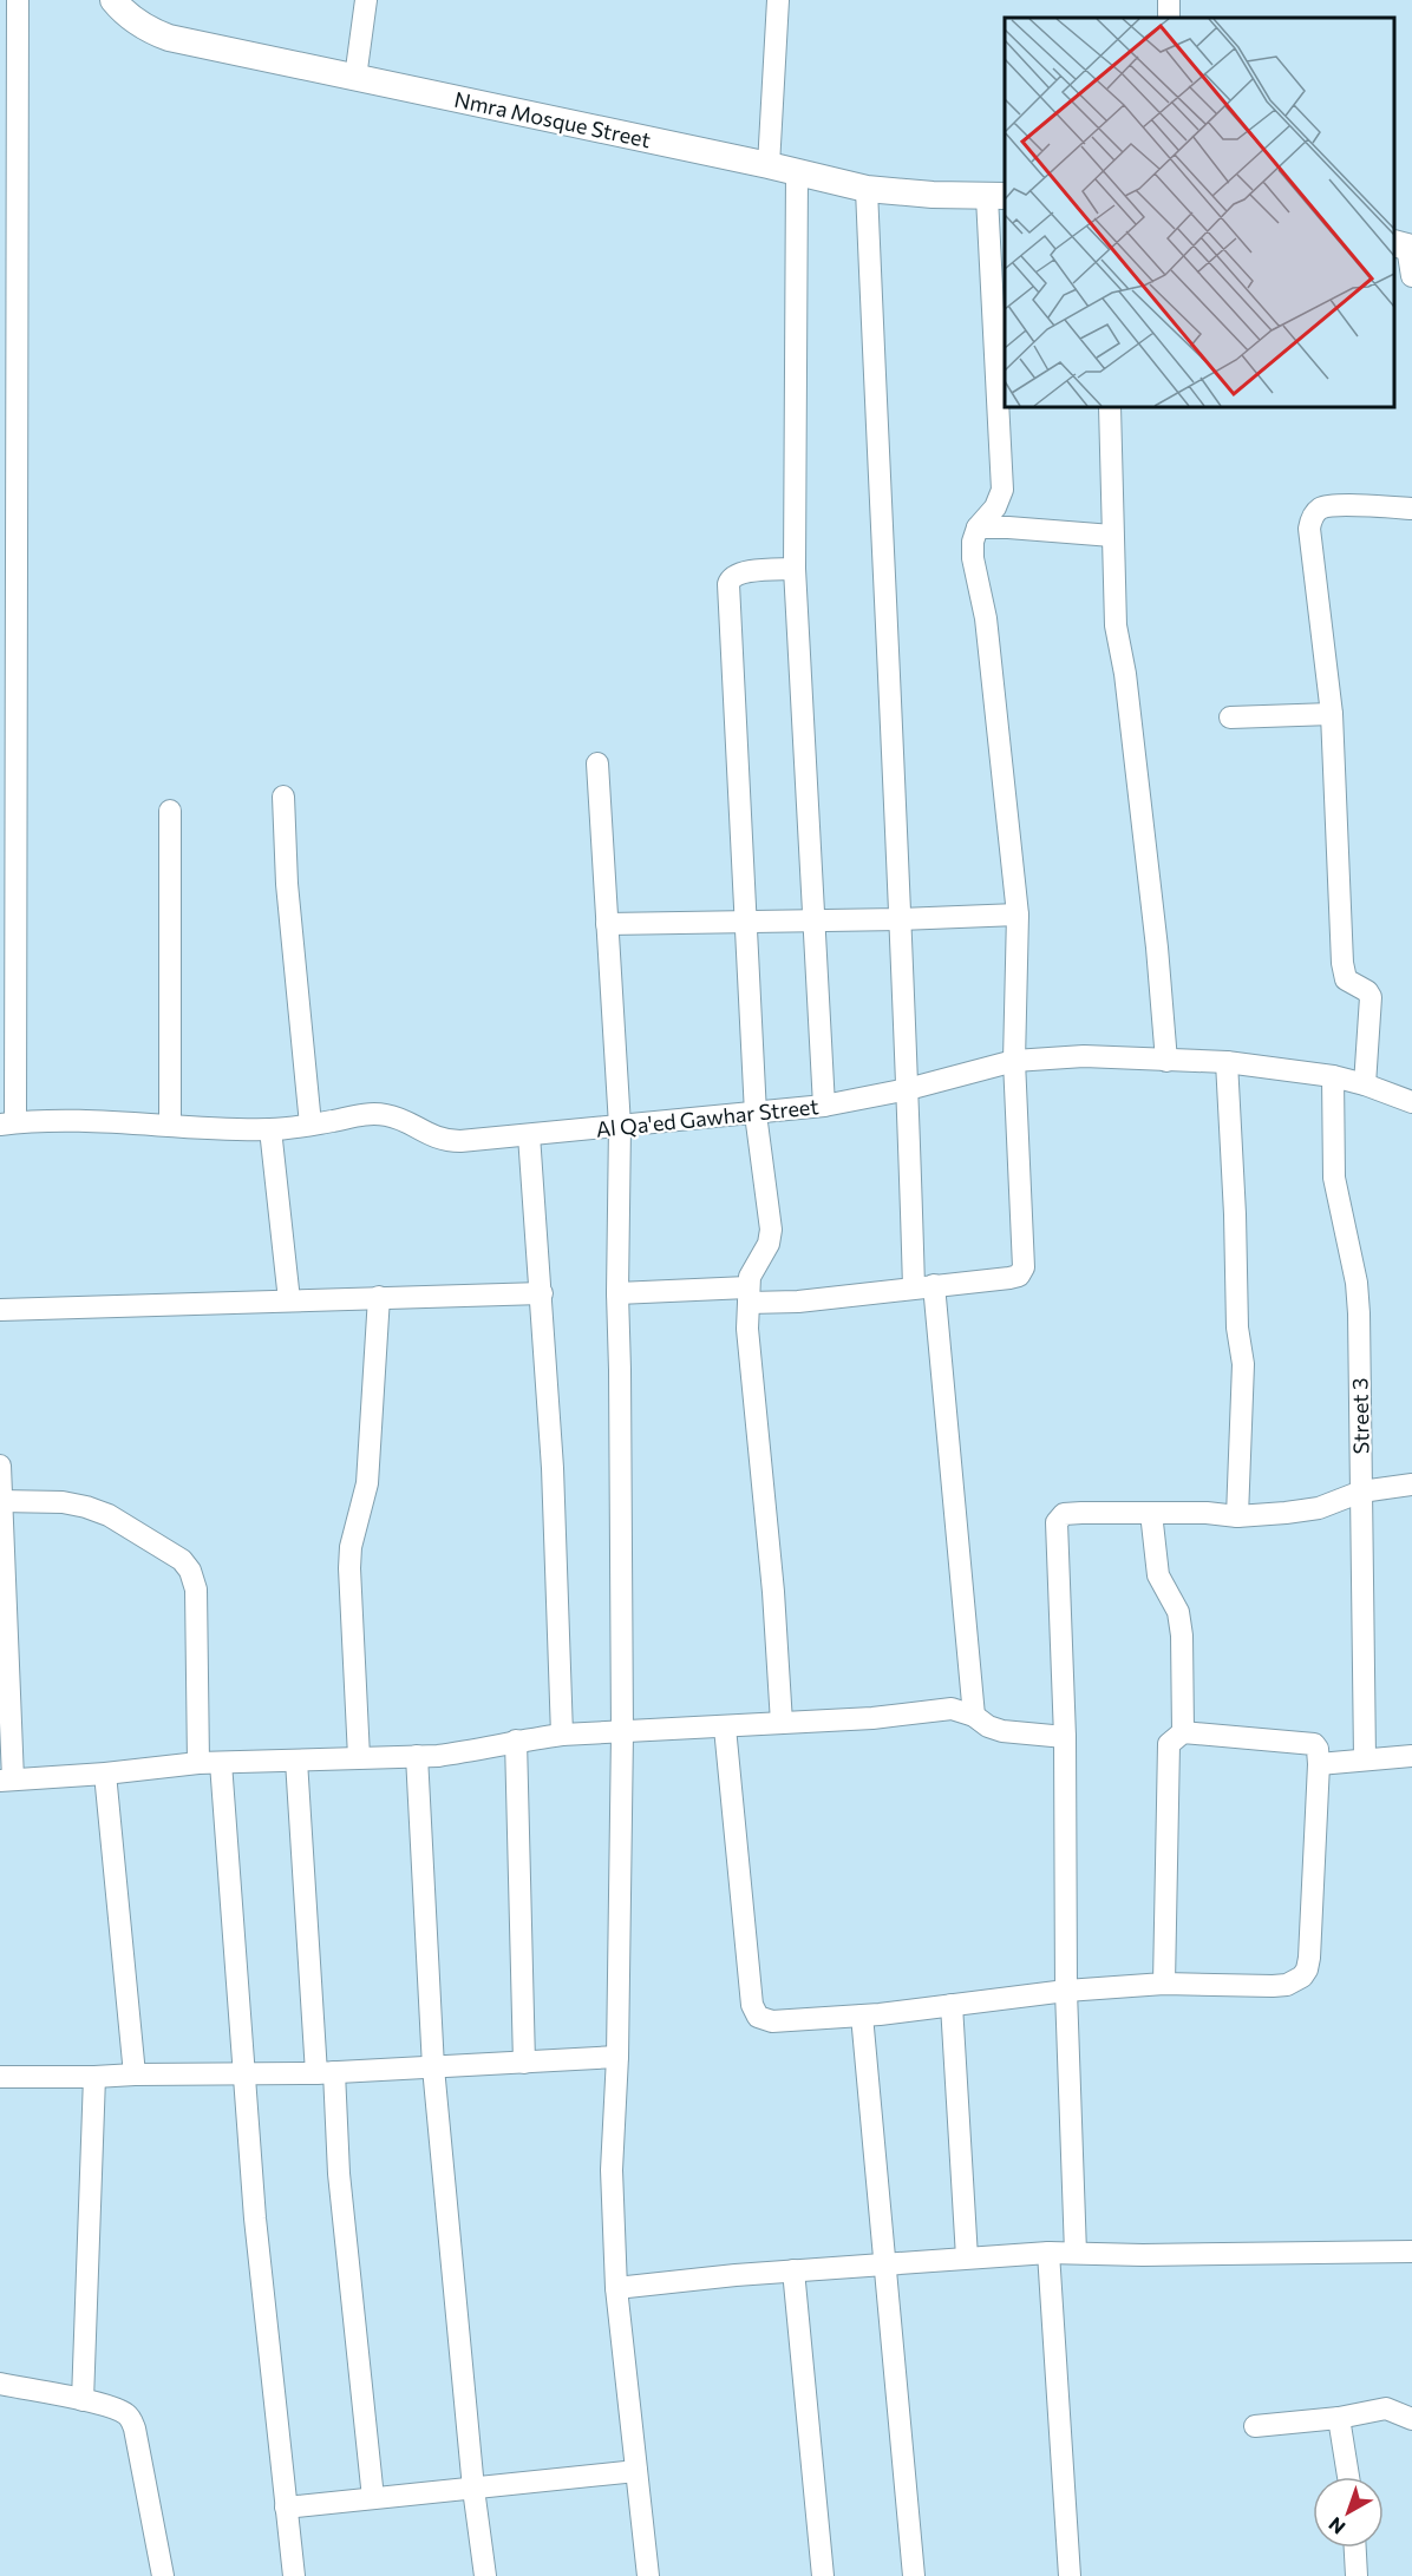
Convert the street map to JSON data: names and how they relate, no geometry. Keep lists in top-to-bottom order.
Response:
{
  "streets": {
    "street": ["Nmra Mosque Street", "Al Qa'ed Gawhar Street", "Street 3"]
  },
  "crossings": [
    ["Al Qa'ed Gawhar Street", "Street 3"]
  ],
  "north": "bottom left"
}
